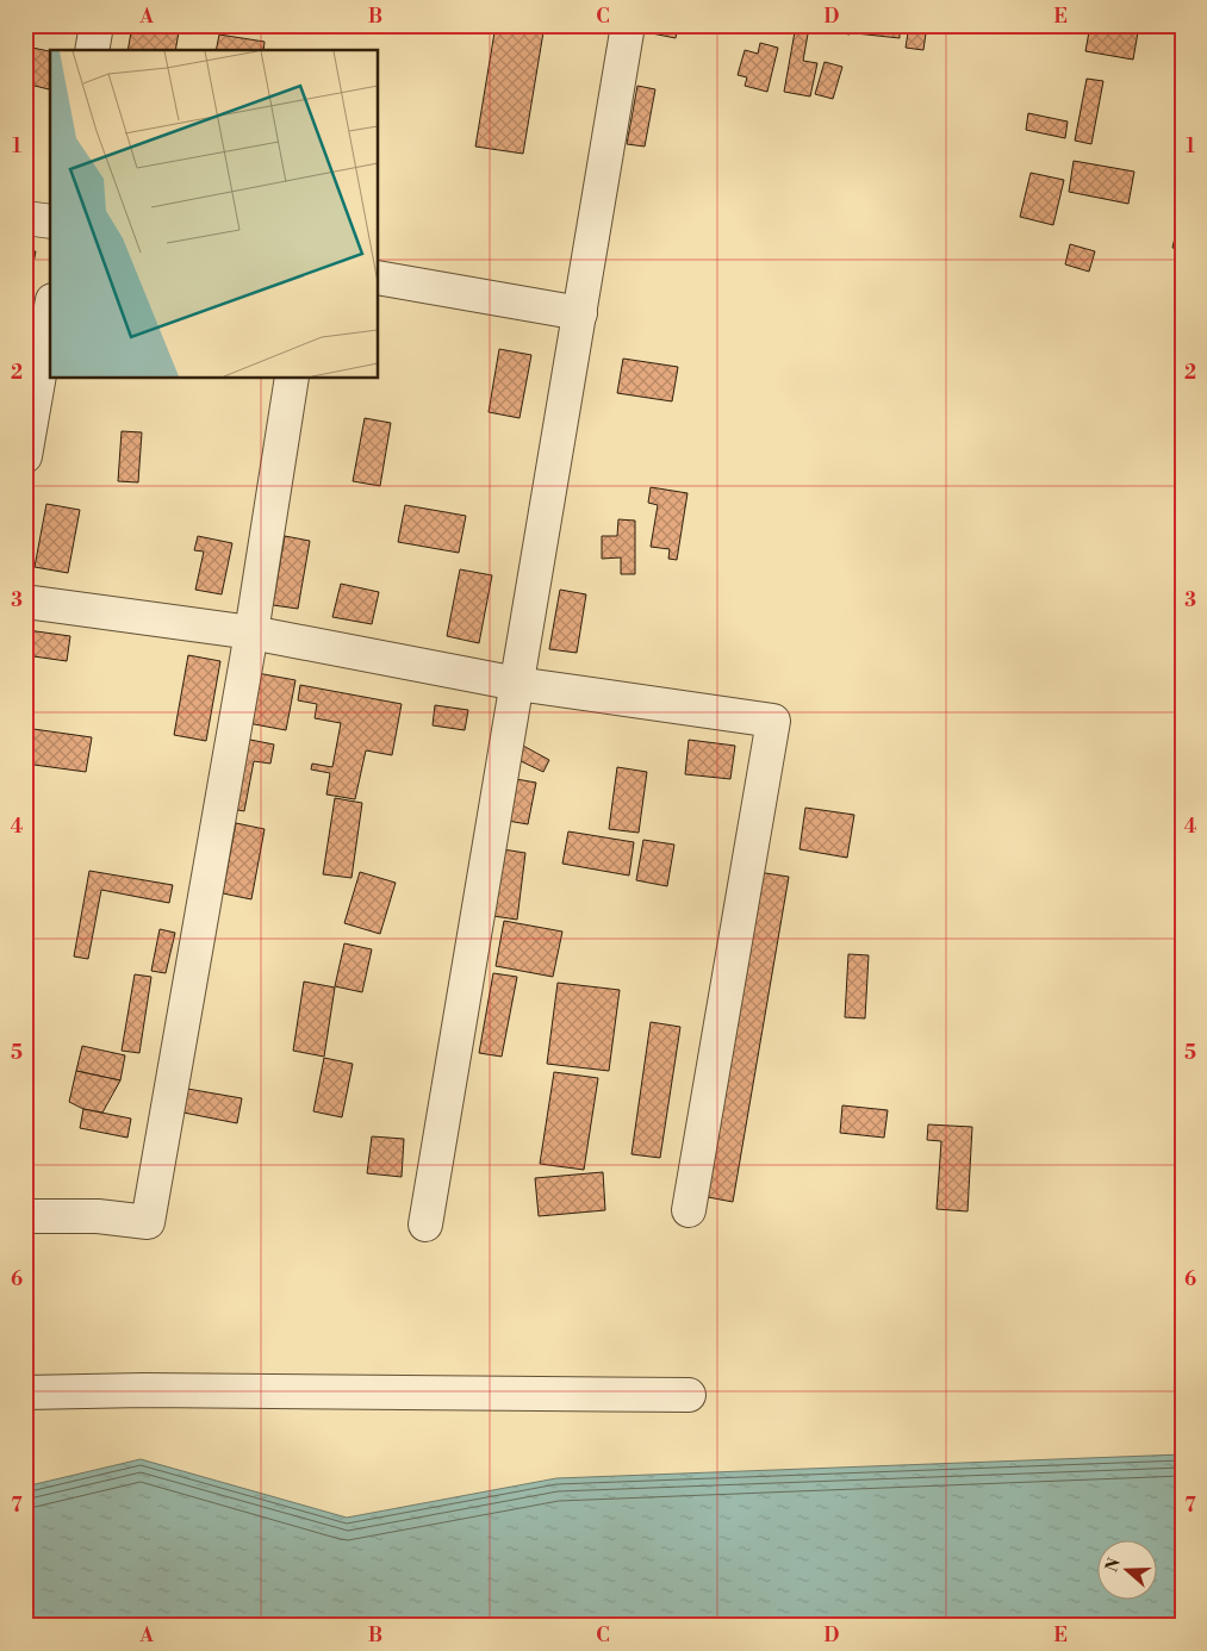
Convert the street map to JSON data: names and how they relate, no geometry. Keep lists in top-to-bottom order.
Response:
{
  "north": "left",
  "grid": {
    "columns": [
      "A",
      "B",
      "C",
      "D",
      "E"
    ],
    "rows": [
      "1",
      "2",
      "3",
      "4",
      "5",
      "6",
      "7"
    ]
  }
}
